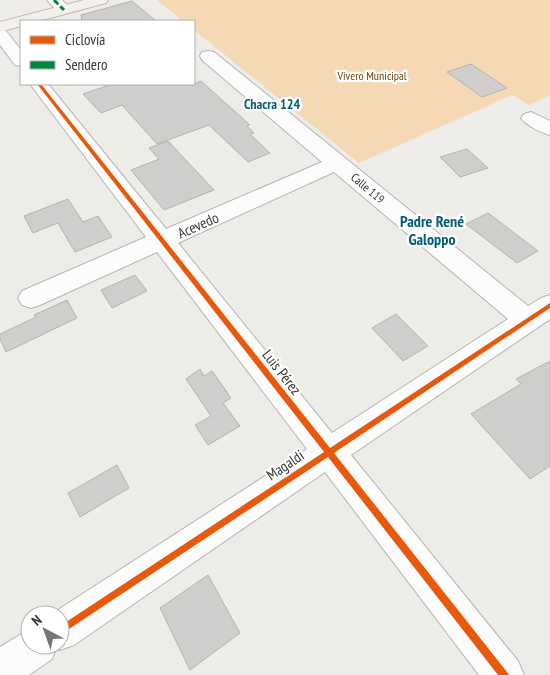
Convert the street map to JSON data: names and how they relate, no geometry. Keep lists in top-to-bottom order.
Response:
{
  "streets": {
    "street": [
      "Calle 119",
      "Acevedo",
      "Luis Pérez",
      "Magaldi"
    ]
  },
  "crossings": [
    ["Calle 119", "Acevedo"],
    ["Calle 119", "Magaldi"],
    ["Acevedo", "Luis Pérez"],
    ["Luis Pérez", "Magaldi"]
  ],
  "districts": ["Chacra 124", "Padre René Galoppo"],
  "parks": ["Vivero Municipal"],
  "legend": ["Ciclovía", "Sendero"],
  "north": "top left"
}
